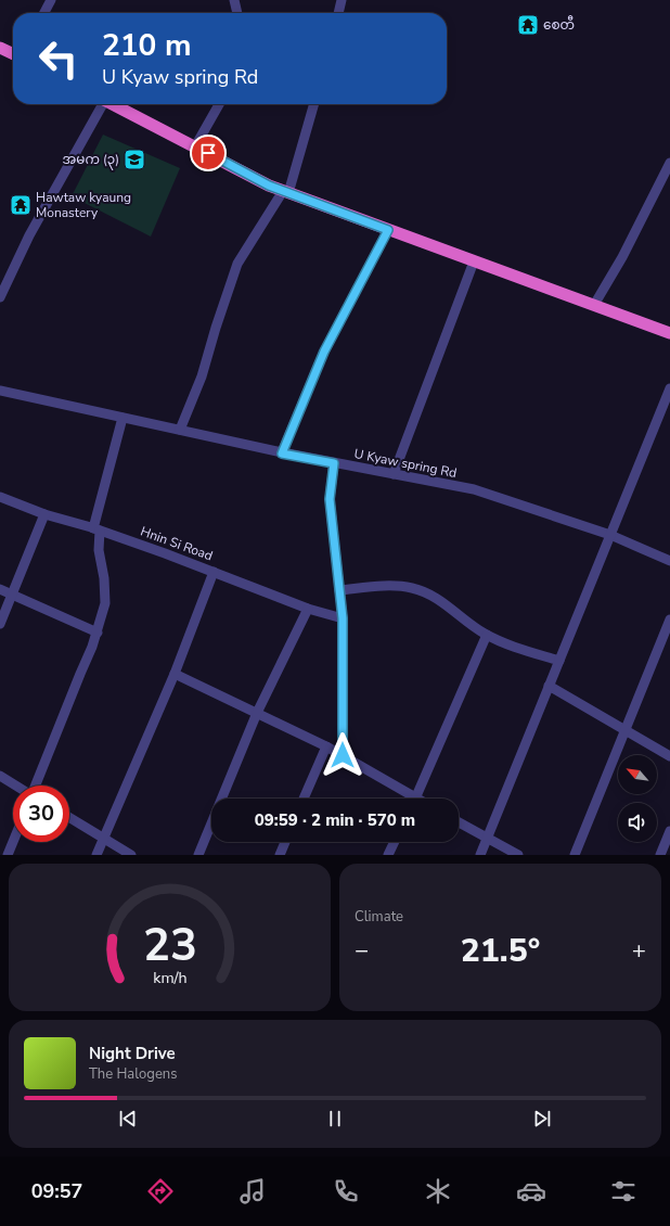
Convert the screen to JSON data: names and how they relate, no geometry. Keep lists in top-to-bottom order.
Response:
{
  "streets": {
    "street": ["U Kyaw spring Rd", "Hnin Si Road"]
  },
  "places": {
    "temple": ["စေတီ", "Hawtaw kyaung Monastery"],
    "school or university": ["အမက (၃)"]
  },
  "north": "top left",
  "page": {
    "turn": ["210 m", "U Kyaw spring Rd"],
    "limit": "30",
    "trip": "09:59 · 2 min · 570 m",
    "tile": "Climate",
    "heat": ["−", "21.5°", "+"],
    "song": ["Night Drive", "The Halogens"],
    "tabs": "09:57",
    "gauge": ["23", "km/h"]
  }
}
